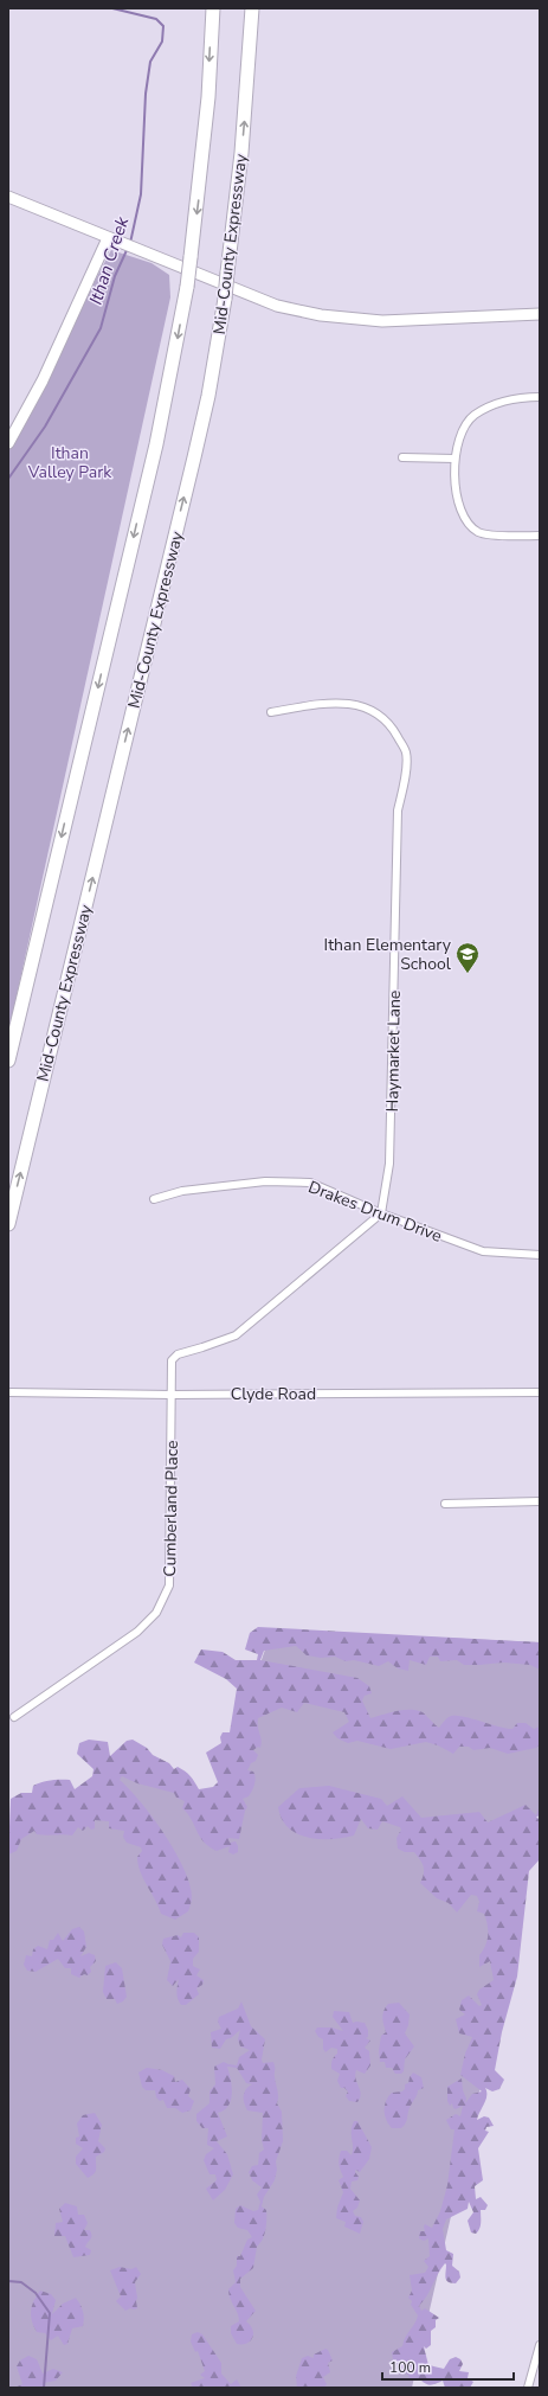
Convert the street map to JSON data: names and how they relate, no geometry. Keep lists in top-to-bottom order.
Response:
{
  "streets": {
    "highway": ["Mid-County Expressway"],
    "street": [
      "Haymarket Lane",
      "Drakes Drum Drive",
      "Clyde Road",
      "Cumberland Place"
    ]
  },
  "crossings": [
    ["Haymarket Lane", "Drakes Drum Drive"],
    ["Clyde Road", "Cumberland Place"]
  ],
  "water": ["Ithan Creek"],
  "parks": ["Ithan Valley Park"],
  "places": {
    "school or university": ["Ithan Elementary School"]
  },
  "scale_bar": "100 m"
}
